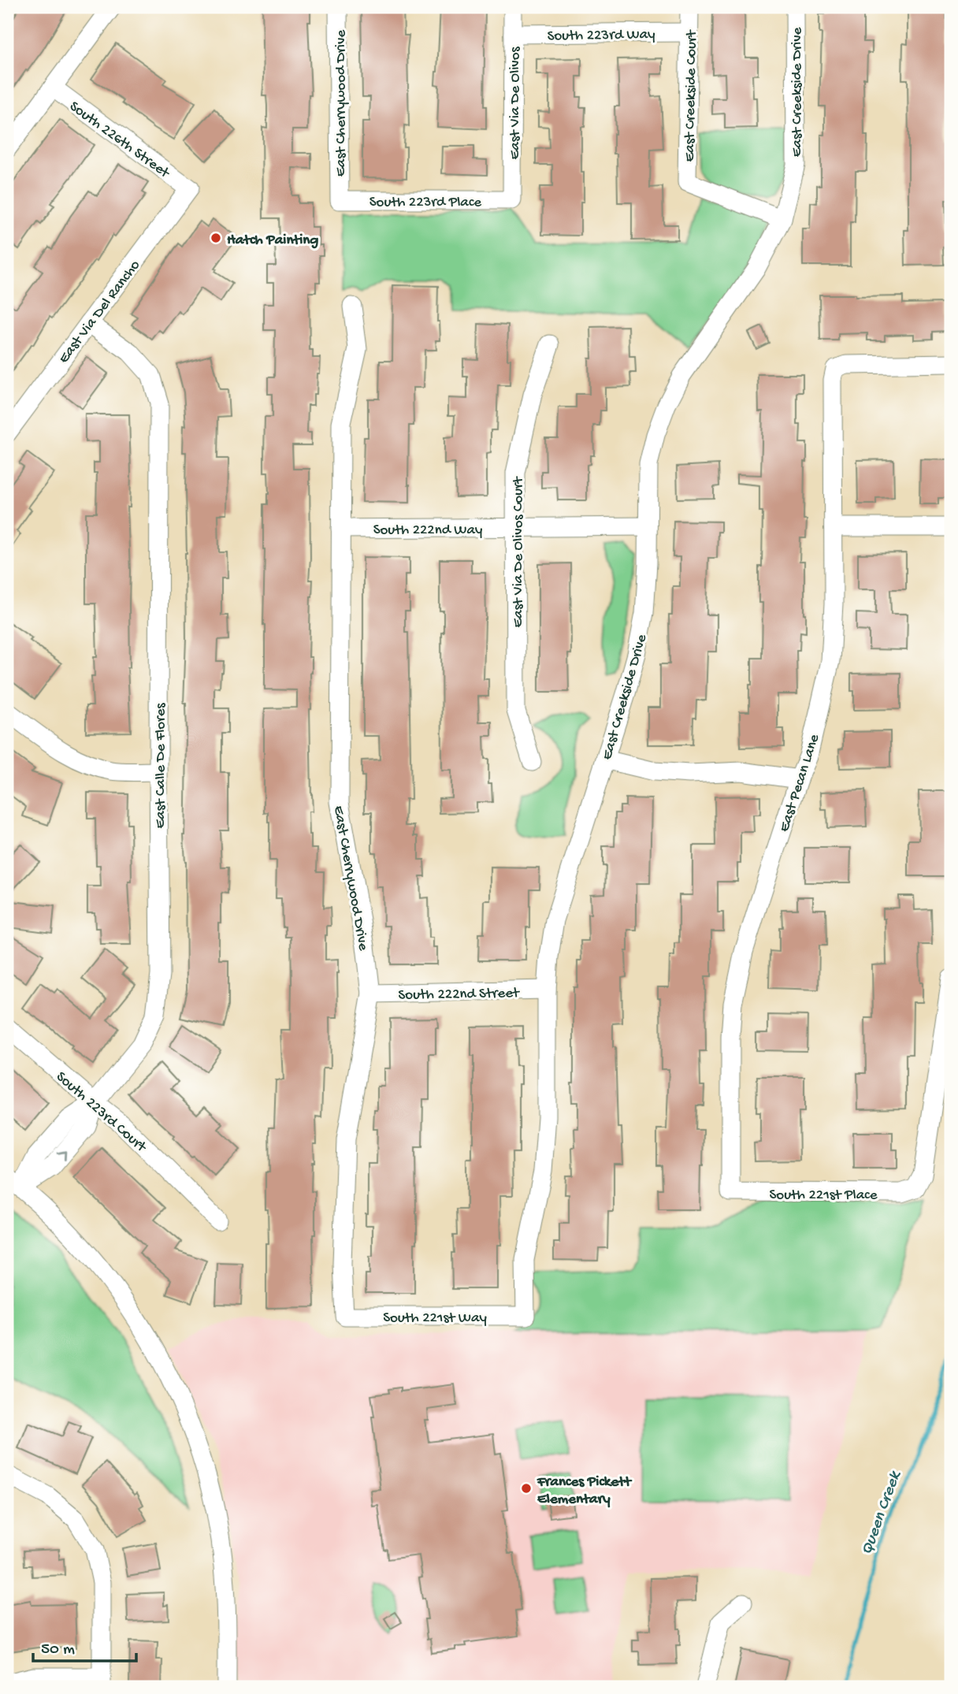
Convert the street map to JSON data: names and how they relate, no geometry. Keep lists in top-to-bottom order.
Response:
{
  "streets": {
    "street": [
      "South 223rd Way",
      "East Creekside Drive",
      "East Creekside Court",
      "East Cherrywood Drive",
      "East Via De Olivos",
      "South 226th Street",
      "South 223rd Place",
      "East Via Del Rancho",
      "South 222nd Way",
      "East Via De Olivos Court",
      "East Calle De Flores",
      "East Pecan Lane",
      "South 222nd Street",
      "South 223rd Court",
      "South 221st Place",
      "South 221st Way"
    ]
  },
  "crossings": [
    ["South 223rd Way", "East Creekside Court"],
    ["South 223rd Way", "East Via De Olivos"],
    ["East Creekside Drive", "East Creekside Court"],
    ["East Creekside Drive", "South 222nd Way"],
    ["East Creekside Drive", "South 222nd Street"],
    ["East Creekside Drive", "South 221st Way"],
    ["East Cherrywood Drive", "South 223rd Place"],
    ["East Cherrywood Drive", "South 222nd Way"],
    ["East Cherrywood Drive", "South 222nd Street"],
    ["East Cherrywood Drive", "South 221st Way"],
    ["East Via De Olivos", "South 223rd Place"],
    ["South 226th Street", "East Via Del Rancho"],
    ["East Via Del Rancho", "East Calle De Flores"],
    ["South 222nd Way", "East Via De Olivos Court"],
    ["East Calle De Flores", "South 223rd Court"],
    ["East Pecan Lane", "South 221st Place"]
  ],
  "water": ["Queen Creek"],
  "places": ["Hatch Painting", "Frances Pickett Elementary"],
  "scale_bar": "50 m"
}
